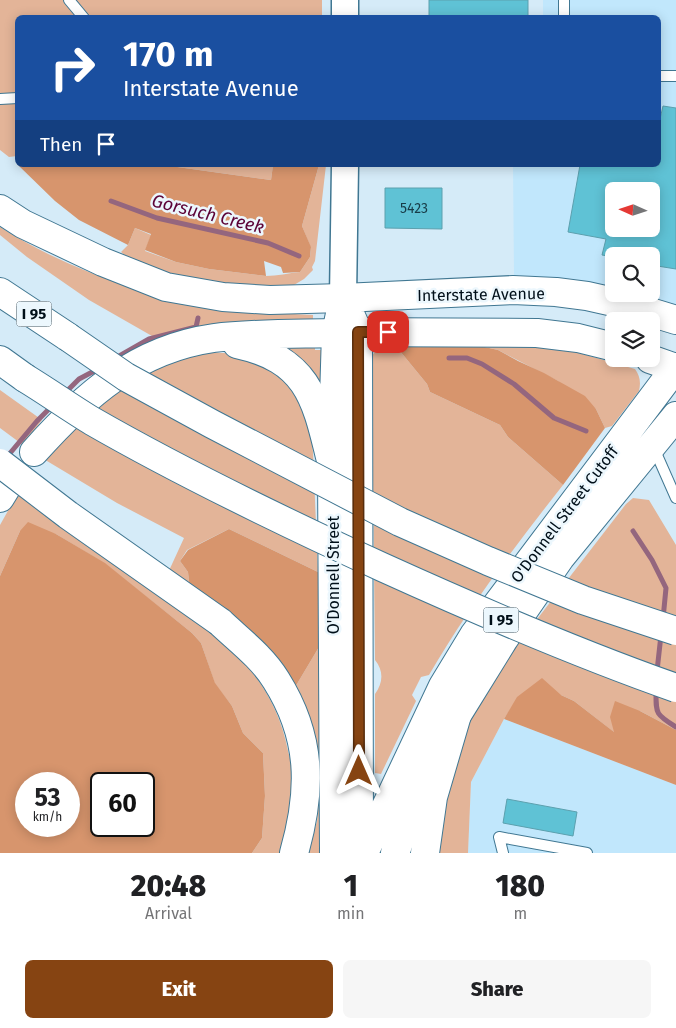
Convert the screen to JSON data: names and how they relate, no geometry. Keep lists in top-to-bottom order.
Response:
{
  "streets": {
    "main road": [
      "Interstate Avenue",
      "I 95",
      "O'Donnell Street Cutoff",
      "O'Donnell Street"
    ]
  },
  "crossings": [
    ["Interstate Avenue", "O'Donnell Street"]
  ],
  "water": ["Gorsuch Creek"],
  "house_numbers": ["5423"],
  "north": "left",
  "page": {
    "turn": ["170 m", "Interstate Avenue"],
    "then": "Then",
    "speed": "53 km/h",
    "limit": "60",
    "eta": [
      "20:48",
      "Arrival",
      "1",
      "min",
      "180",
      "m"
    ],
    "buttons": ["Exit", "Share"]
  }
}
